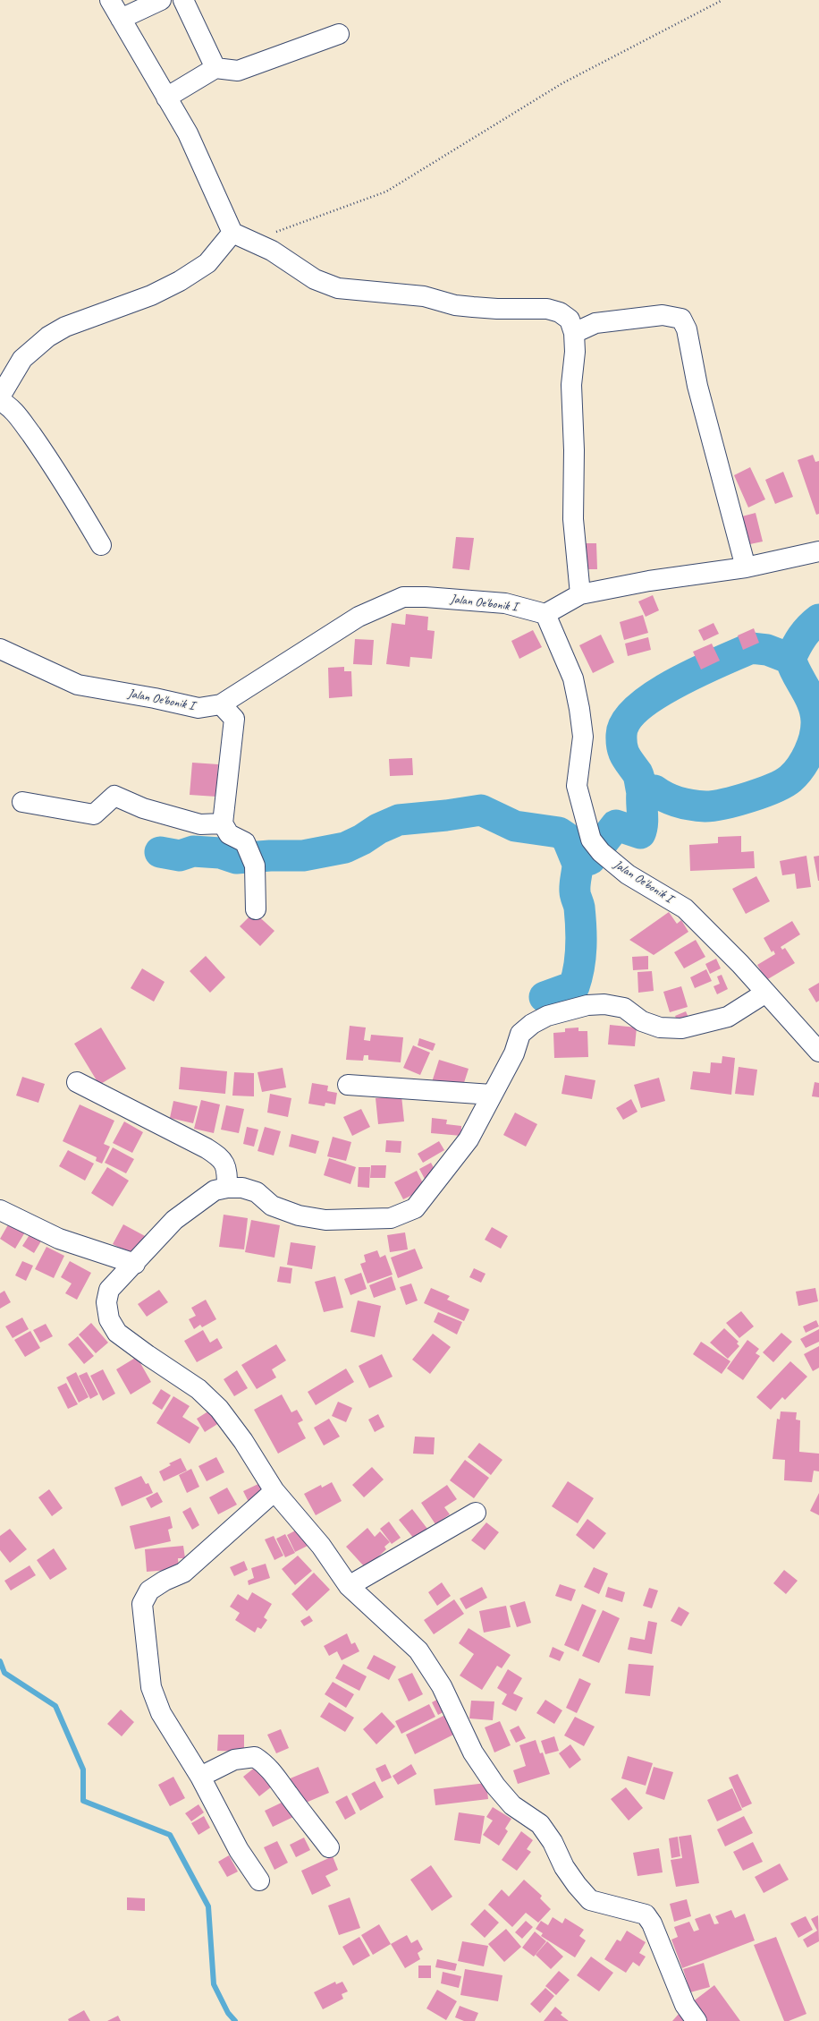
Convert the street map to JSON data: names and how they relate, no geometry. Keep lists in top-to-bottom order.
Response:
{
  "streets": {
    "street": ["Jalan Oe'bonik I"]
  }
}
